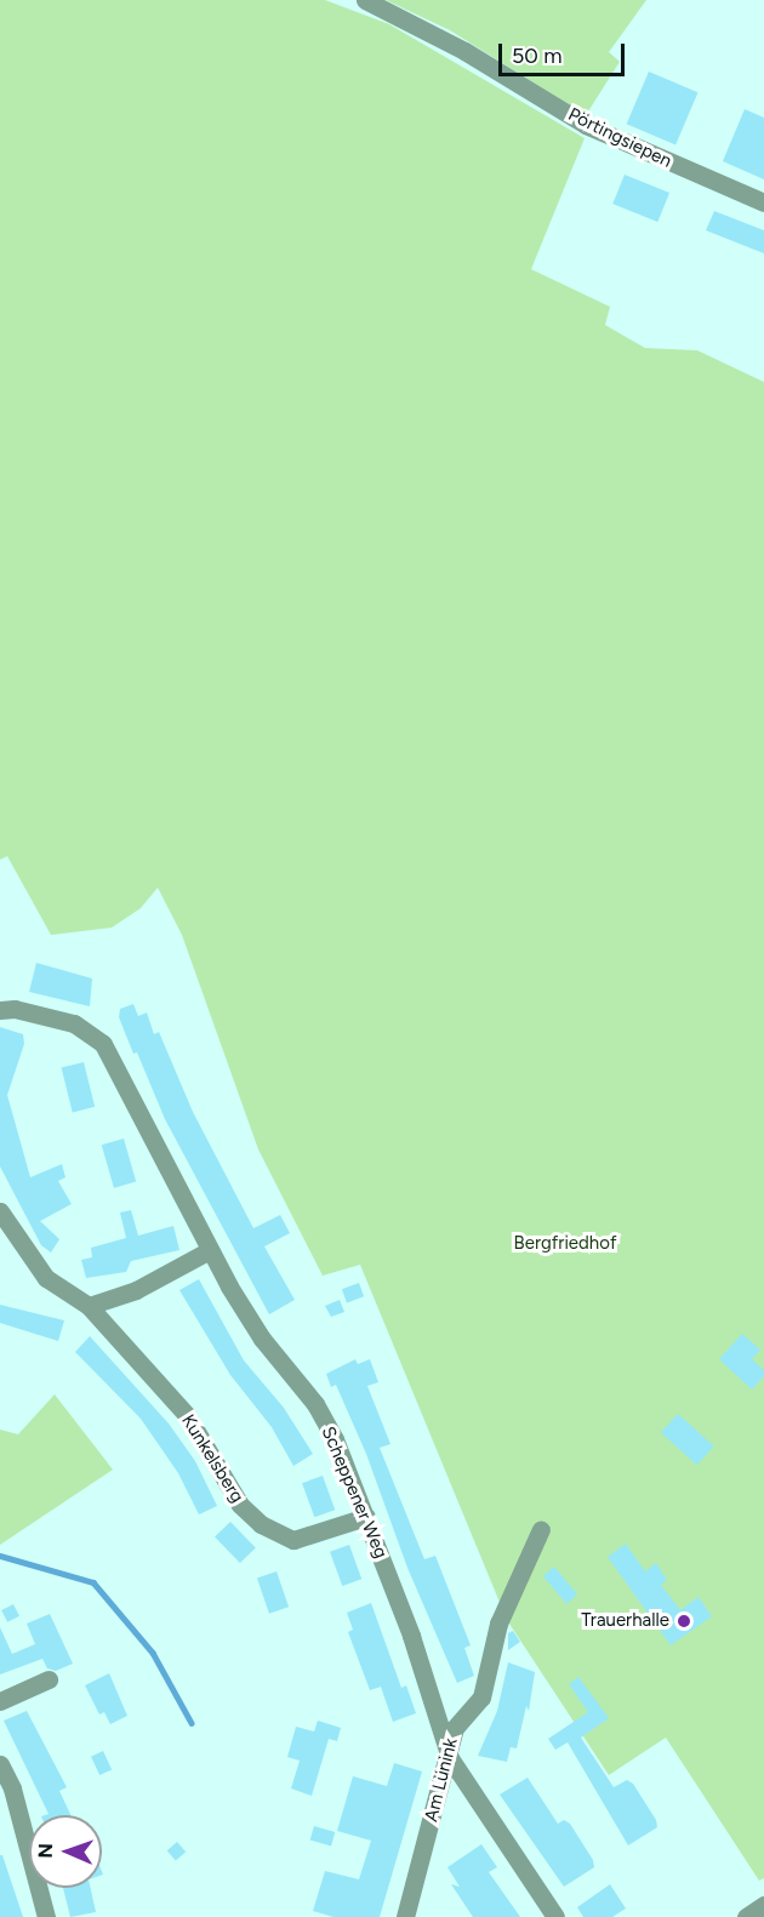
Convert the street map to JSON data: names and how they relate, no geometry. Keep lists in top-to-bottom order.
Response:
{
  "streets": {
    "street": [
      "Pörtingsiepen",
      "Kunkelsberg",
      "Scheppener Weg",
      "Am Lünink"
    ]
  },
  "crossings": [
    ["Kunkelsberg", "Scheppener Weg"],
    ["Scheppener Weg", "Am Lünink"]
  ],
  "parks": ["Bergfriedhof"],
  "places": ["Trauerhalle"],
  "scale_bar": "50 m",
  "north": "left"
}
